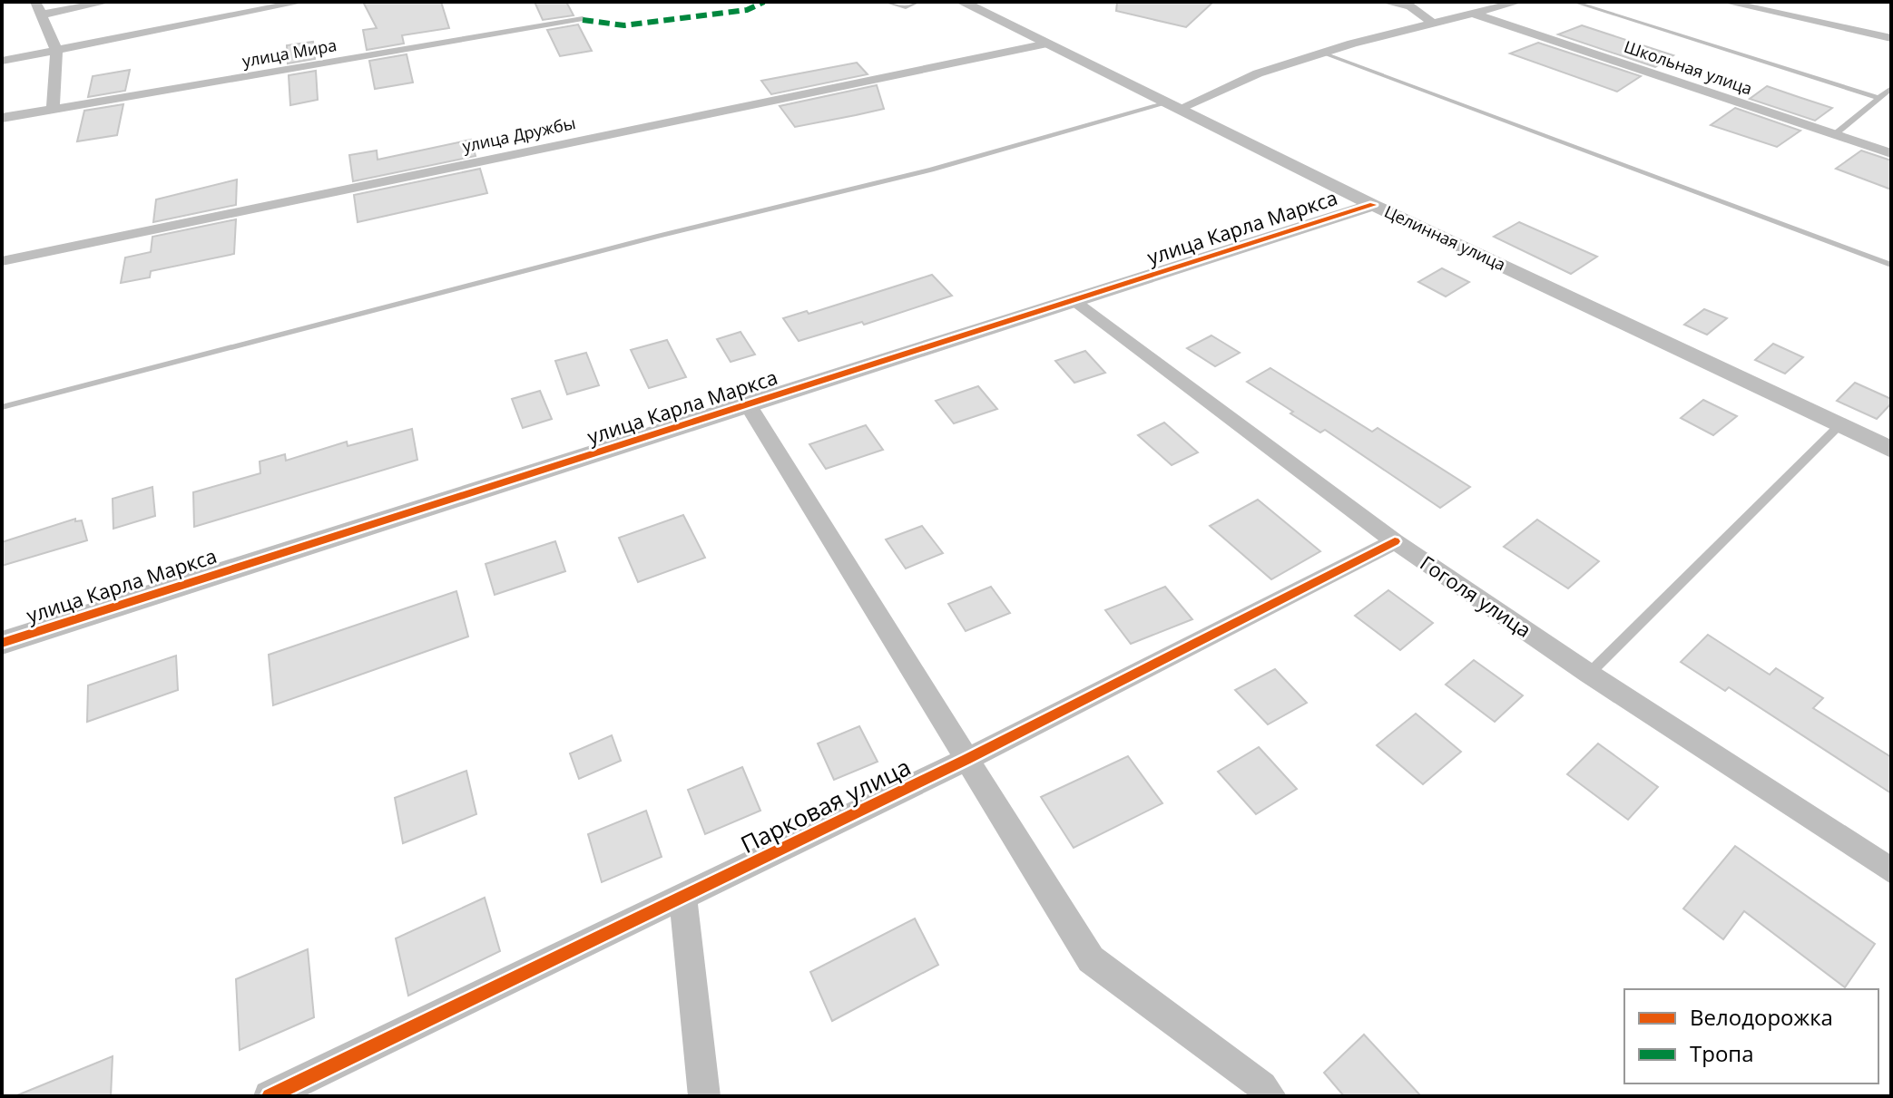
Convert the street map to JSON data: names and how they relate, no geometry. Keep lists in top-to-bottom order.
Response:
{
  "streets": {
    "street": [
      "улица Мира",
      "Школьная улица",
      "улица Дружбы",
      "улица Карла Маркса",
      "Целинная улица",
      "Гоголя улица",
      "Парковая улица"
    ]
  },
  "crossings": [
    ["улица Дружбы", "Целинная улица"],
    ["улица Карла Маркса", "Целинная улица"],
    ["улица Карла Маркса", "Гоголя улица"],
    ["Гоголя улица", "Парковая улица"]
  ],
  "legend": ["Велодорожка", "Тропа"]
}
